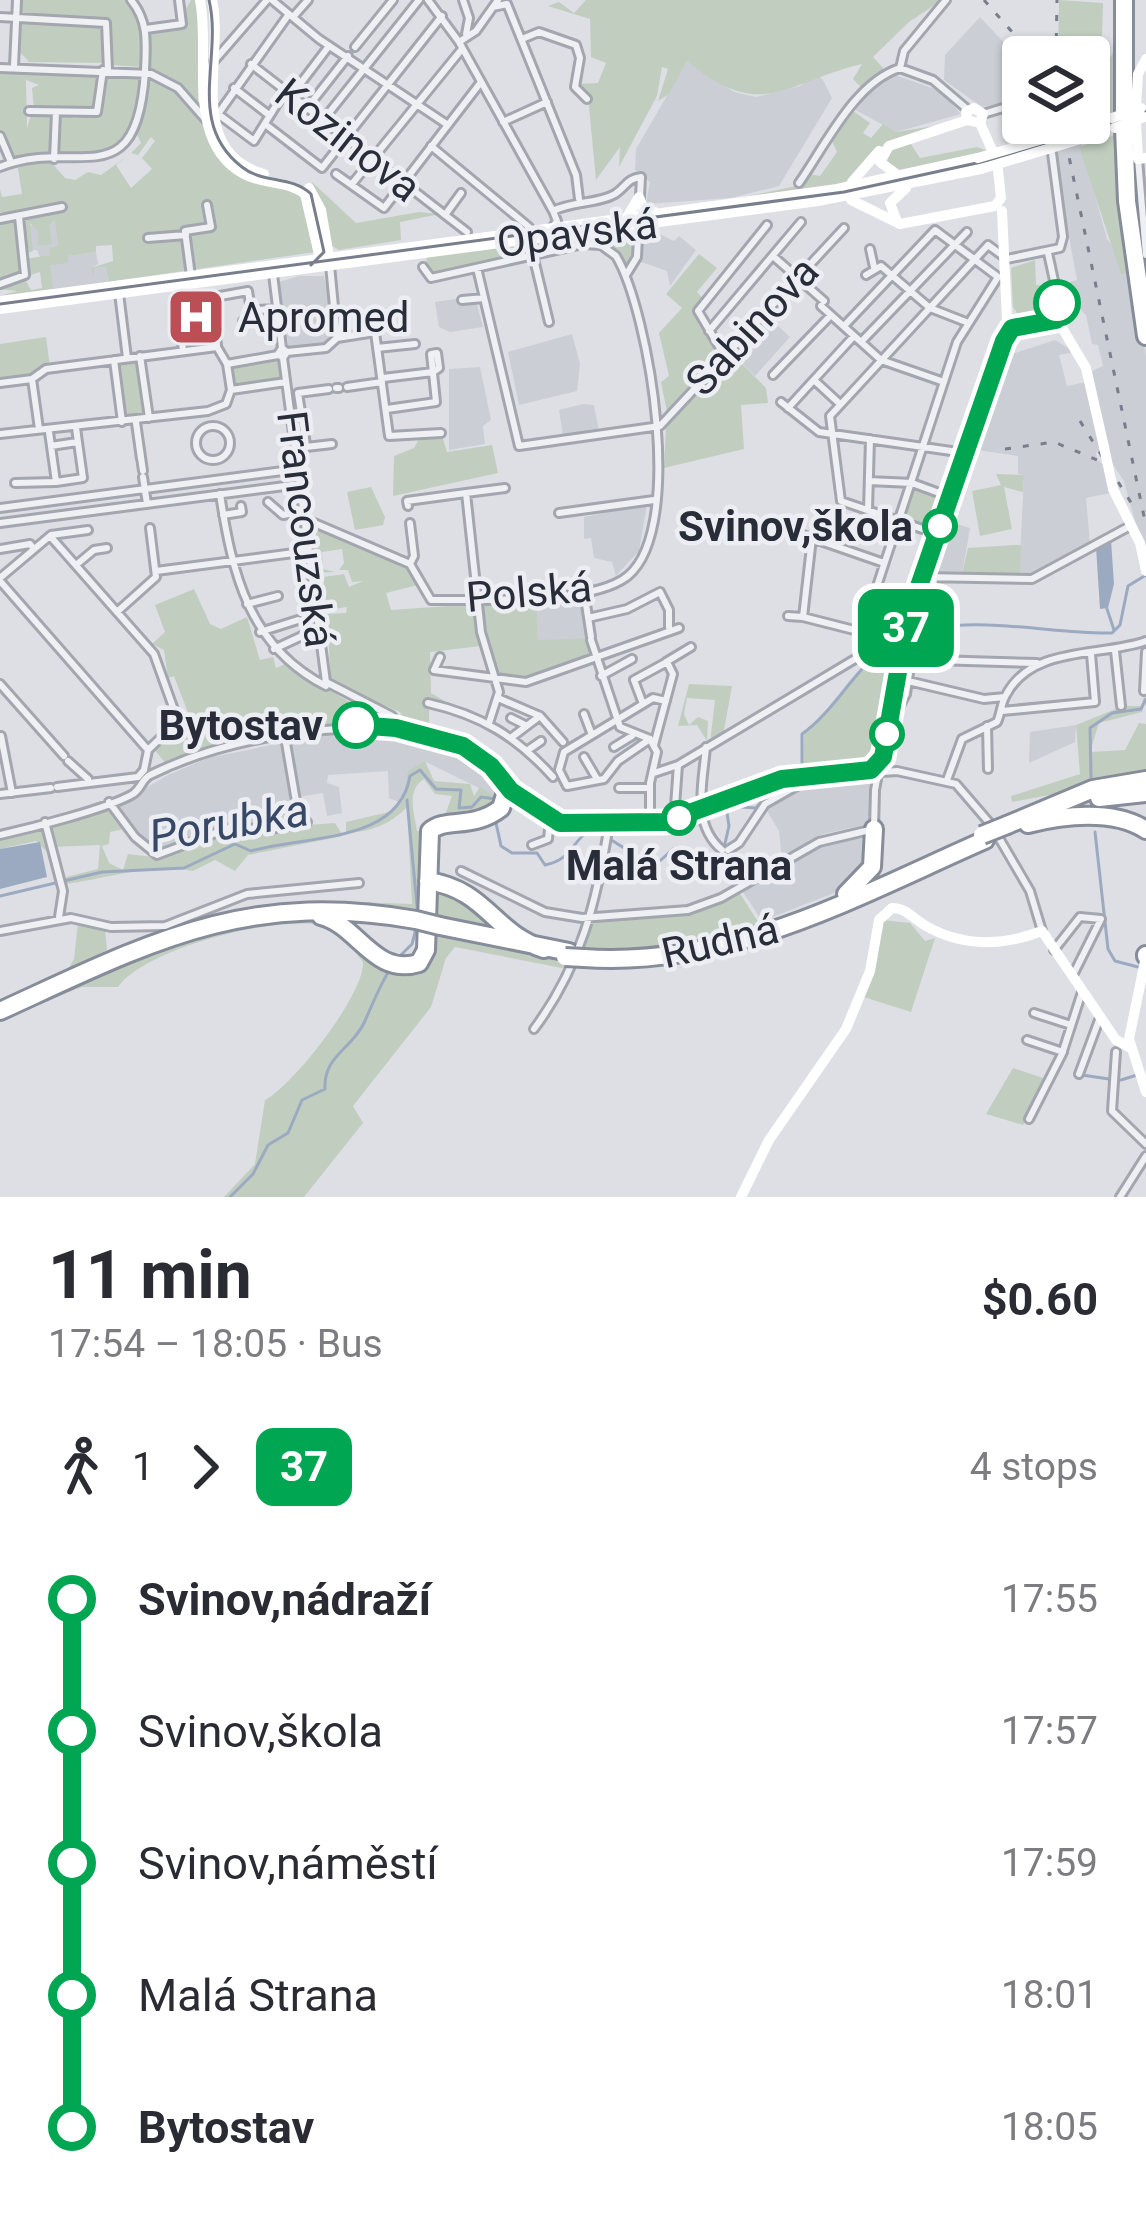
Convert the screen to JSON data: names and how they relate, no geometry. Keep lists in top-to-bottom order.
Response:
{
  "streets": {
    "highway": ["Rudná"],
    "main road": ["Opavská"],
    "street": [
      "Kozinova",
      "Sabinova",
      "Francouzská",
      "Polská"
    ]
  },
  "crossings": [
    ["Opavská", "Francouzská"],
    ["Sabinova", "Polská"],
    ["Francouzská", "Polská"]
  ],
  "water": ["Porubka"],
  "places": {
    "hospital": ["Apromed"],
    "other": ["Svinov,škola", "Bytostav", "Malá Strana"]
  },
  "lines": ["bus line 37"],
  "page": {
    "on_map": "37",
    "heading": ["11 min", "17:54 – 18:05 · Bus", "$0.60"],
    "legs": ["1", "37", "4 stops"],
    "list": [
      {
        "name": "Svinov,nádraží",
        "value": "17:55"
      },
      {
        "name": "Svinov,škola",
        "value": "17:57"
      },
      {
        "name": "Svinov,náměstí",
        "value": "17:59"
      },
      {
        "name": "Malá Strana",
        "value": "18:01"
      },
      {
        "name": "Bytostav",
        "value": "18:05"
      }
    ]
  }
}
